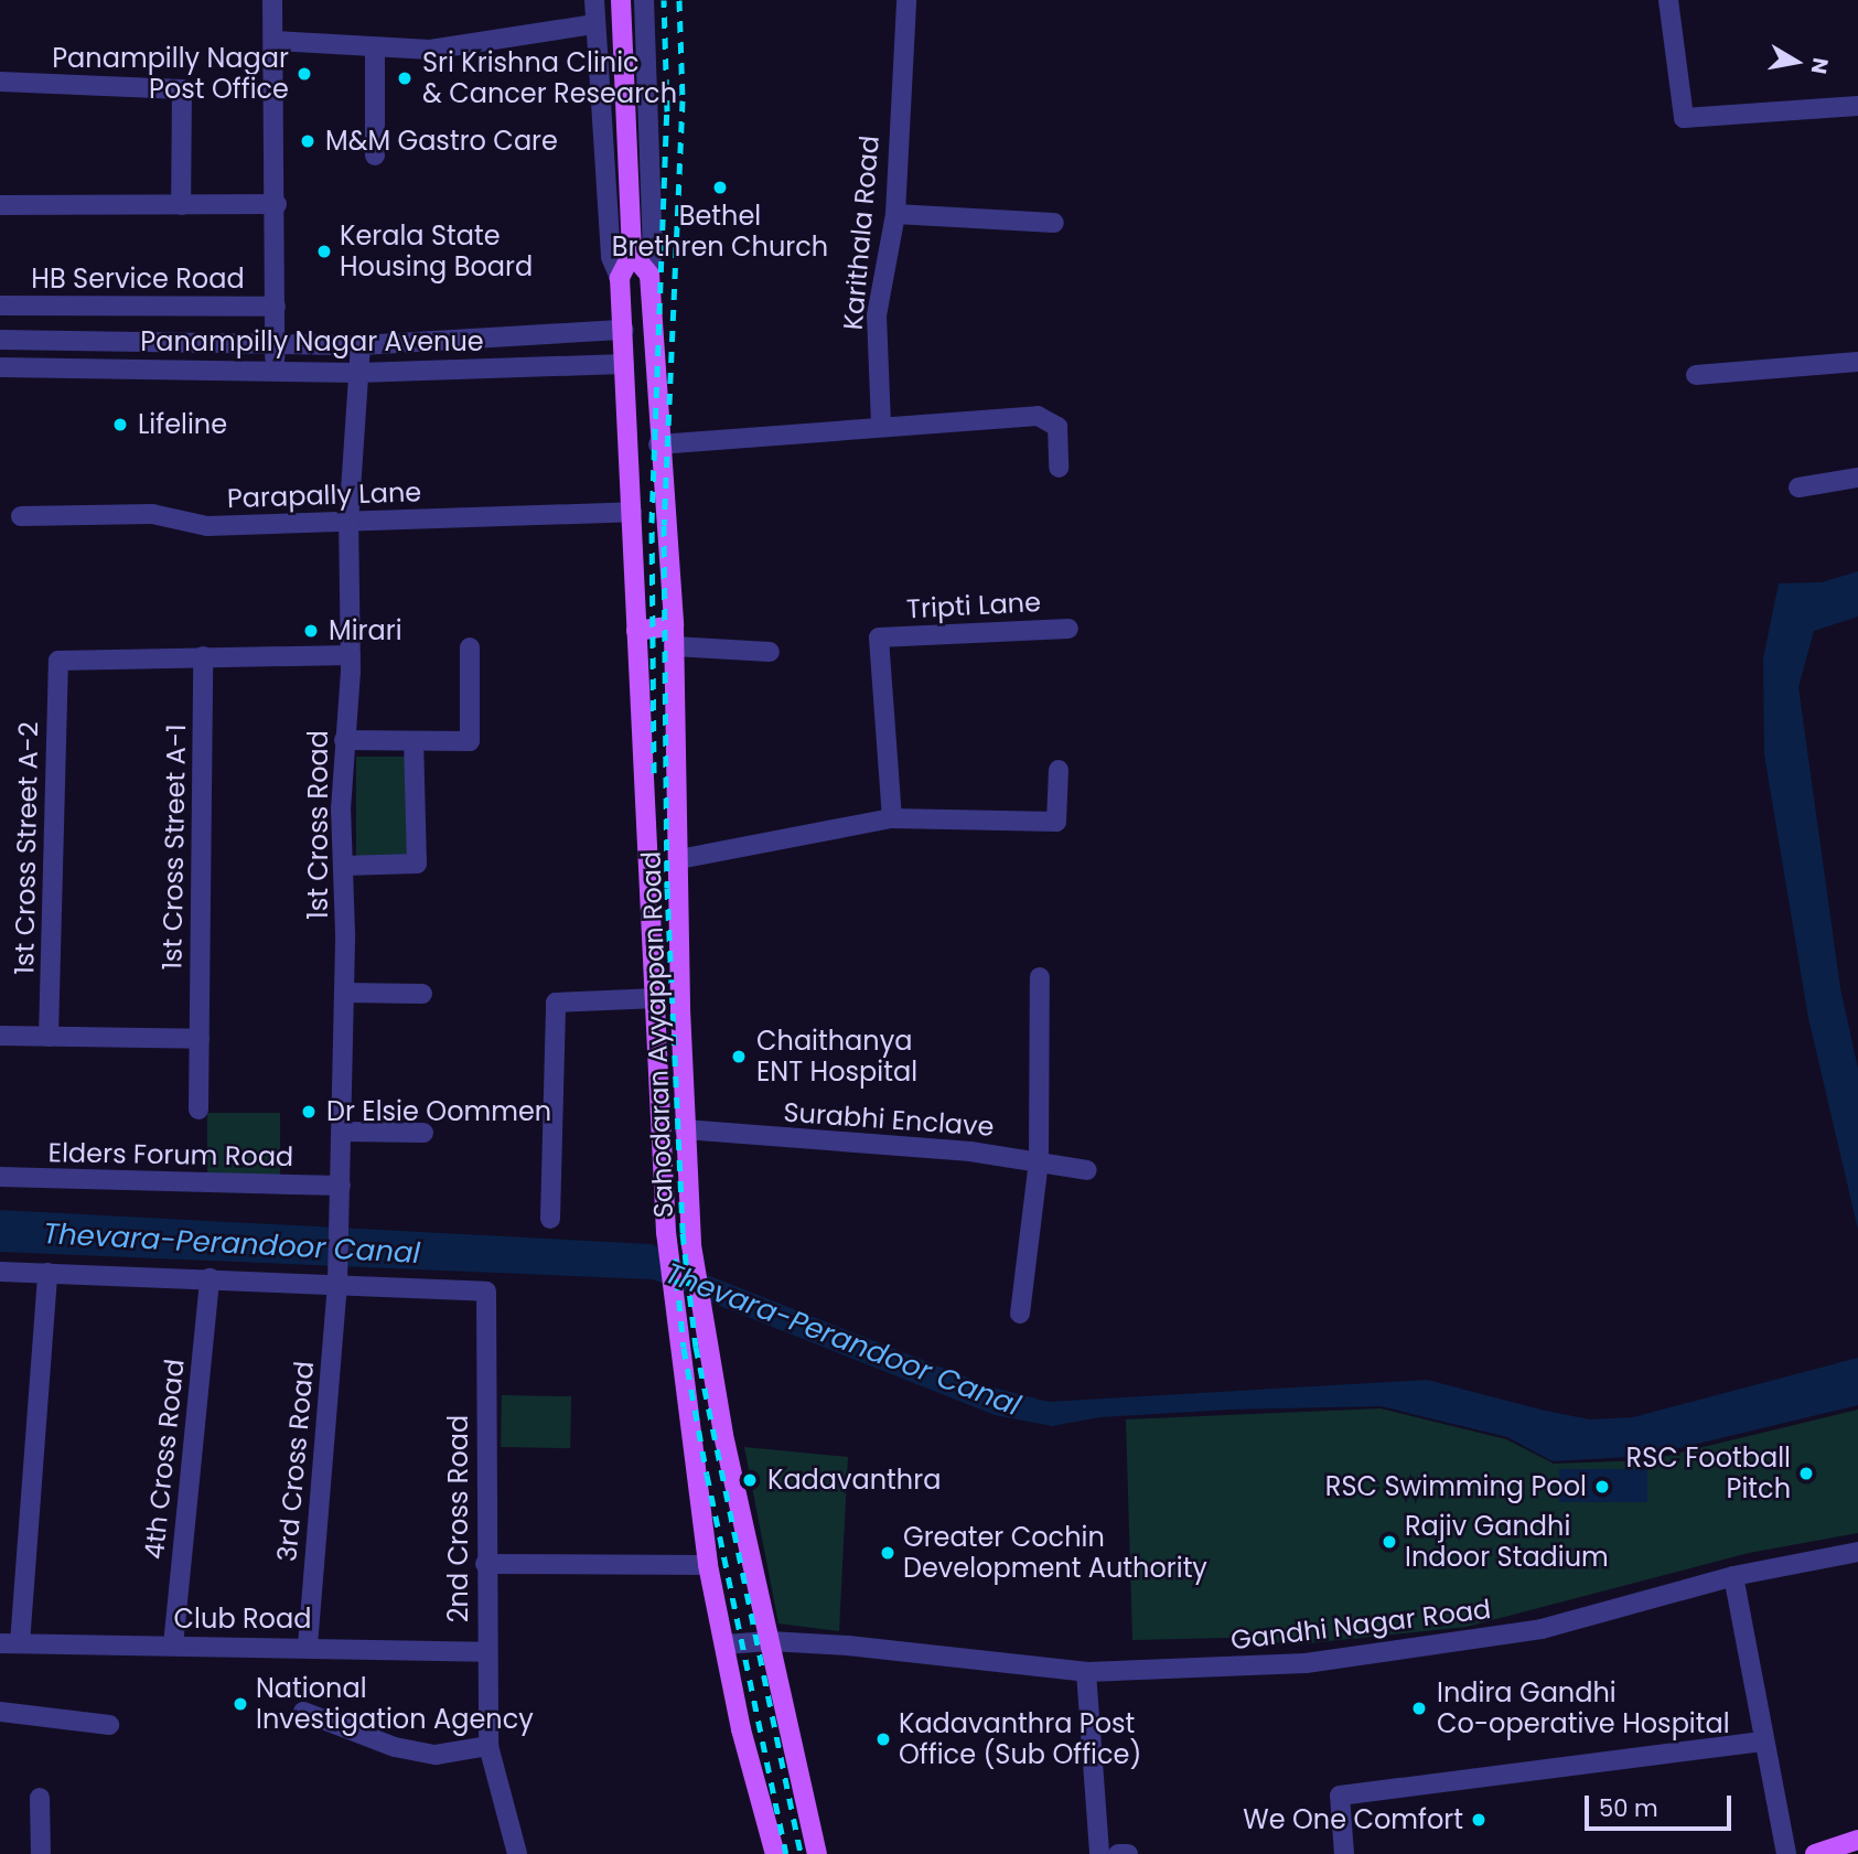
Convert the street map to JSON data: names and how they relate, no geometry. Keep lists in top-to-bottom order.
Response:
{
  "streets": {
    "main road": ["Sahodaran Ayyappan Road"],
    "street": [
      "Karithala Road",
      "HB Service Road",
      "Panampilly Nagar Avenue",
      "Parapally Lane",
      "Tripti Lane",
      "1st Cross Road",
      "1st Cross Street A-1",
      "1st Cross Street A-2",
      "Surabhi Enclave",
      "Elders Forum Road",
      "4th Cross Road",
      "3rd Cross Road",
      "2nd Cross Road",
      "Club Road",
      "Gandhi Nagar Road"
    ]
  },
  "crossings": [
    ["Panampilly Nagar Avenue", "1st Cross Road"],
    ["Panampilly Nagar Avenue", "Sahodaran Ayyappan Road"],
    ["Parapally Lane", "1st Cross Road"],
    ["Parapally Lane", "Sahodaran Ayyappan Road"],
    ["1st Cross Road", "Elders Forum Road"],
    ["1st Cross Road", "3rd Cross Road"],
    ["1st Cross Street A-1", "1st Cross Street A-2"],
    ["Sahodaran Ayyappan Road", "Surabhi Enclave"],
    ["Sahodaran Ayyappan Road", "Gandhi Nagar Road"],
    ["Elders Forum Road", "3rd Cross Road"],
    ["4th Cross Road", "Club Road"],
    ["3rd Cross Road", "2nd Cross Road"],
    ["3rd Cross Road", "Club Road"],
    ["2nd Cross Road", "Club Road"]
  ],
  "water": ["Thevara-Perandoor Canal"],
  "places": [
    "Panampilly Nagar Post Office",
    "Sri Krishna Clinic & Cancer Research",
    "M&M Gastro Care",
    "Bethel Brethren Church",
    "Kerala State Housing Board",
    "Lifeline",
    "Mirari",
    "Chaithanya ENT Hospital",
    "Dr Elsie Oommen",
    "RSC Football Pitch",
    "Kadavanthra",
    "RSC Swimming Pool",
    "Rajiv Gandhi Indoor Stadium",
    "Greater Cochin Development Authority",
    "National Investigation Agency",
    "Indira Gandhi Co-operative Hospital",
    "Kadavanthra Post Office (Sub Office)",
    "We One Comfort"
  ],
  "scale_bar": "50 m",
  "north": "right"
}
